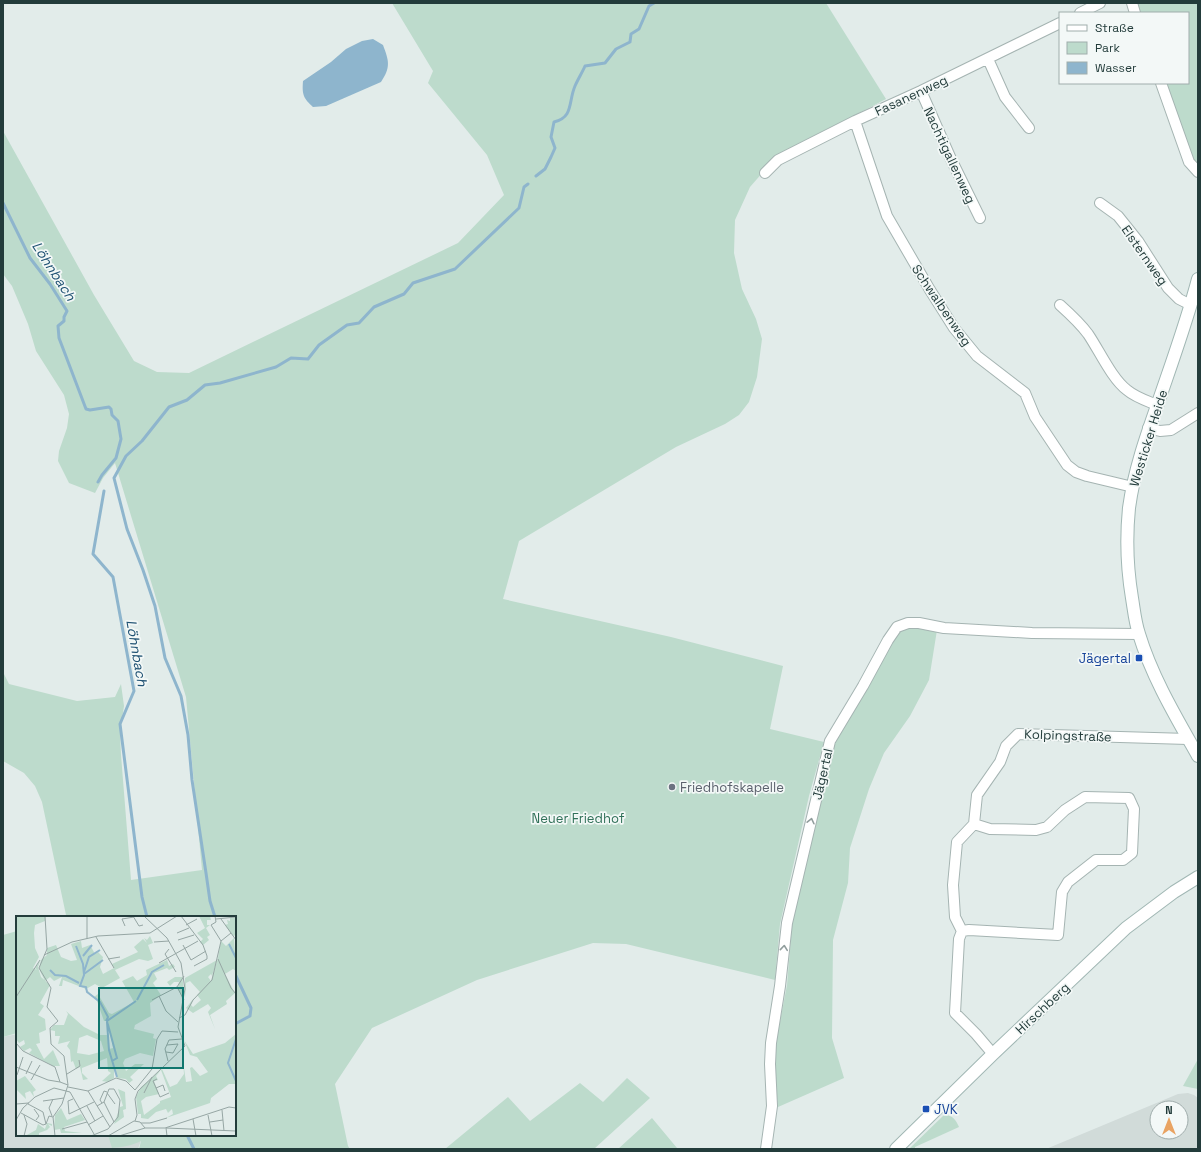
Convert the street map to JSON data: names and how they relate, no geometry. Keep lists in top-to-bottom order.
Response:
{
  "streets": {
    "street": [
      "Fasanenweg",
      "Nachtigallenweg",
      "Elsternweg",
      "Schwalbenweg",
      "Westicker Heide",
      "Kolpingstraße",
      "Jägertal",
      "Hirschberg"
    ]
  },
  "crossings": [
    ["Fasanenweg", "Nachtigallenweg"],
    ["Fasanenweg", "Schwalbenweg"],
    ["Elsternweg", "Westicker Heide"],
    ["Schwalbenweg", "Westicker Heide"],
    ["Westicker Heide", "Kolpingstraße"],
    ["Westicker Heide", "Jägertal"]
  ],
  "one_way": ["Jägertal"],
  "water": ["Löhnbach"],
  "parks": ["Neuer Friedhof"],
  "places": {
    "transit": ["Jägertal", "JVK"],
    "other": ["Friedhofskapelle"]
  },
  "legend": ["Straße", "Park", "Wasser"],
  "north": "top"
}
